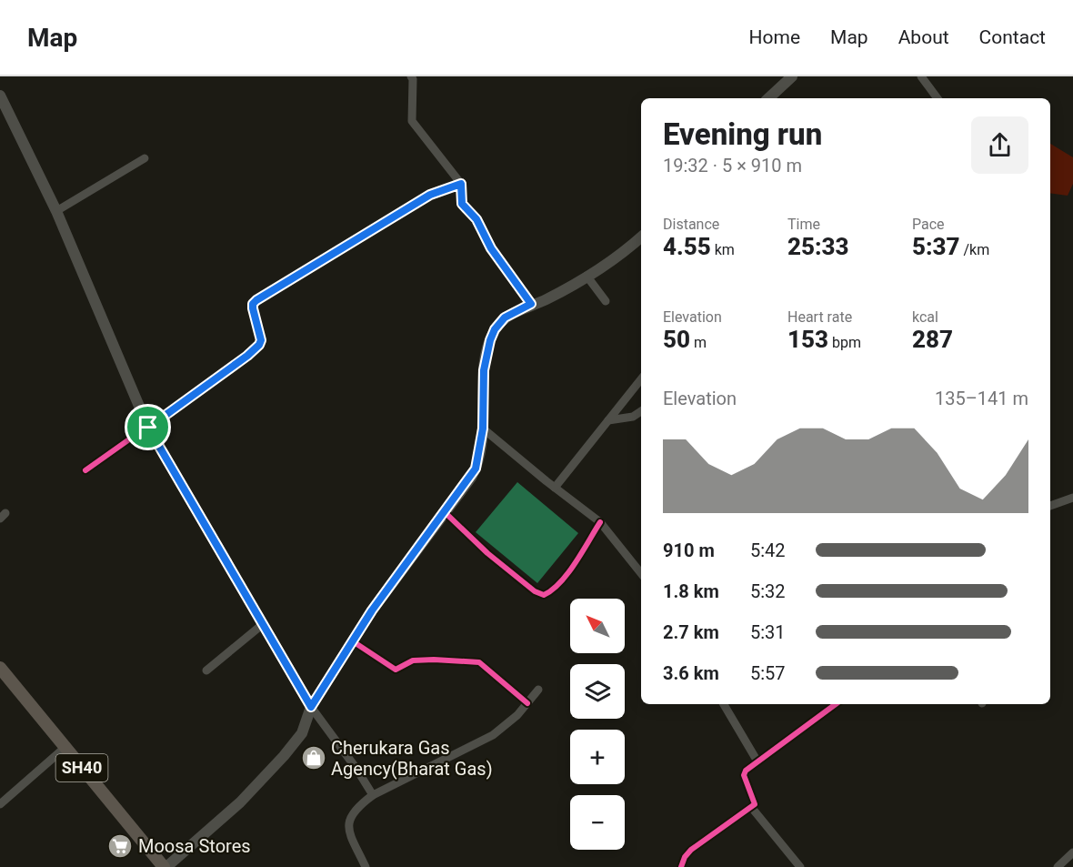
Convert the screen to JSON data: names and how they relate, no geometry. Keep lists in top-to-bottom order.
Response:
{
  "streets": {
    "main road": ["SH40"]
  },
  "places": {
    "shop": ["Cherukara Gas Agency(Bharat Gas)"],
    "supermarket": ["Moosa Stores"]
  },
  "north": "top left",
  "page": {
    "header": "Map",
    "nav": [
      "Home",
      "Map",
      "About",
      "Contact"
    ],
    "heading": ["Evening run", "19:32 · 5 × 910 m"],
    "stats": [
      ["Distance", "4.55 km"],
      ["Time", "25:33"],
      ["Pace", "5:37 /km"],
      ["Elevation", "50 m"],
      ["Heart rate", "153 bpm"],
      ["kcal", "287"]
    ],
    "chart": ["Elevation", "135–141 m"],
    "list": [
      {
        "name": "910 m",
        "note": "5:42"
      },
      {
        "name": "1.8 km",
        "note": "5:32"
      },
      {
        "name": "2.7 km",
        "note": "5:31"
      },
      {
        "name": "3.6 km",
        "note": "5:57"
      }
    ],
    "map_buttons": ["+", "−"]
  }
}
